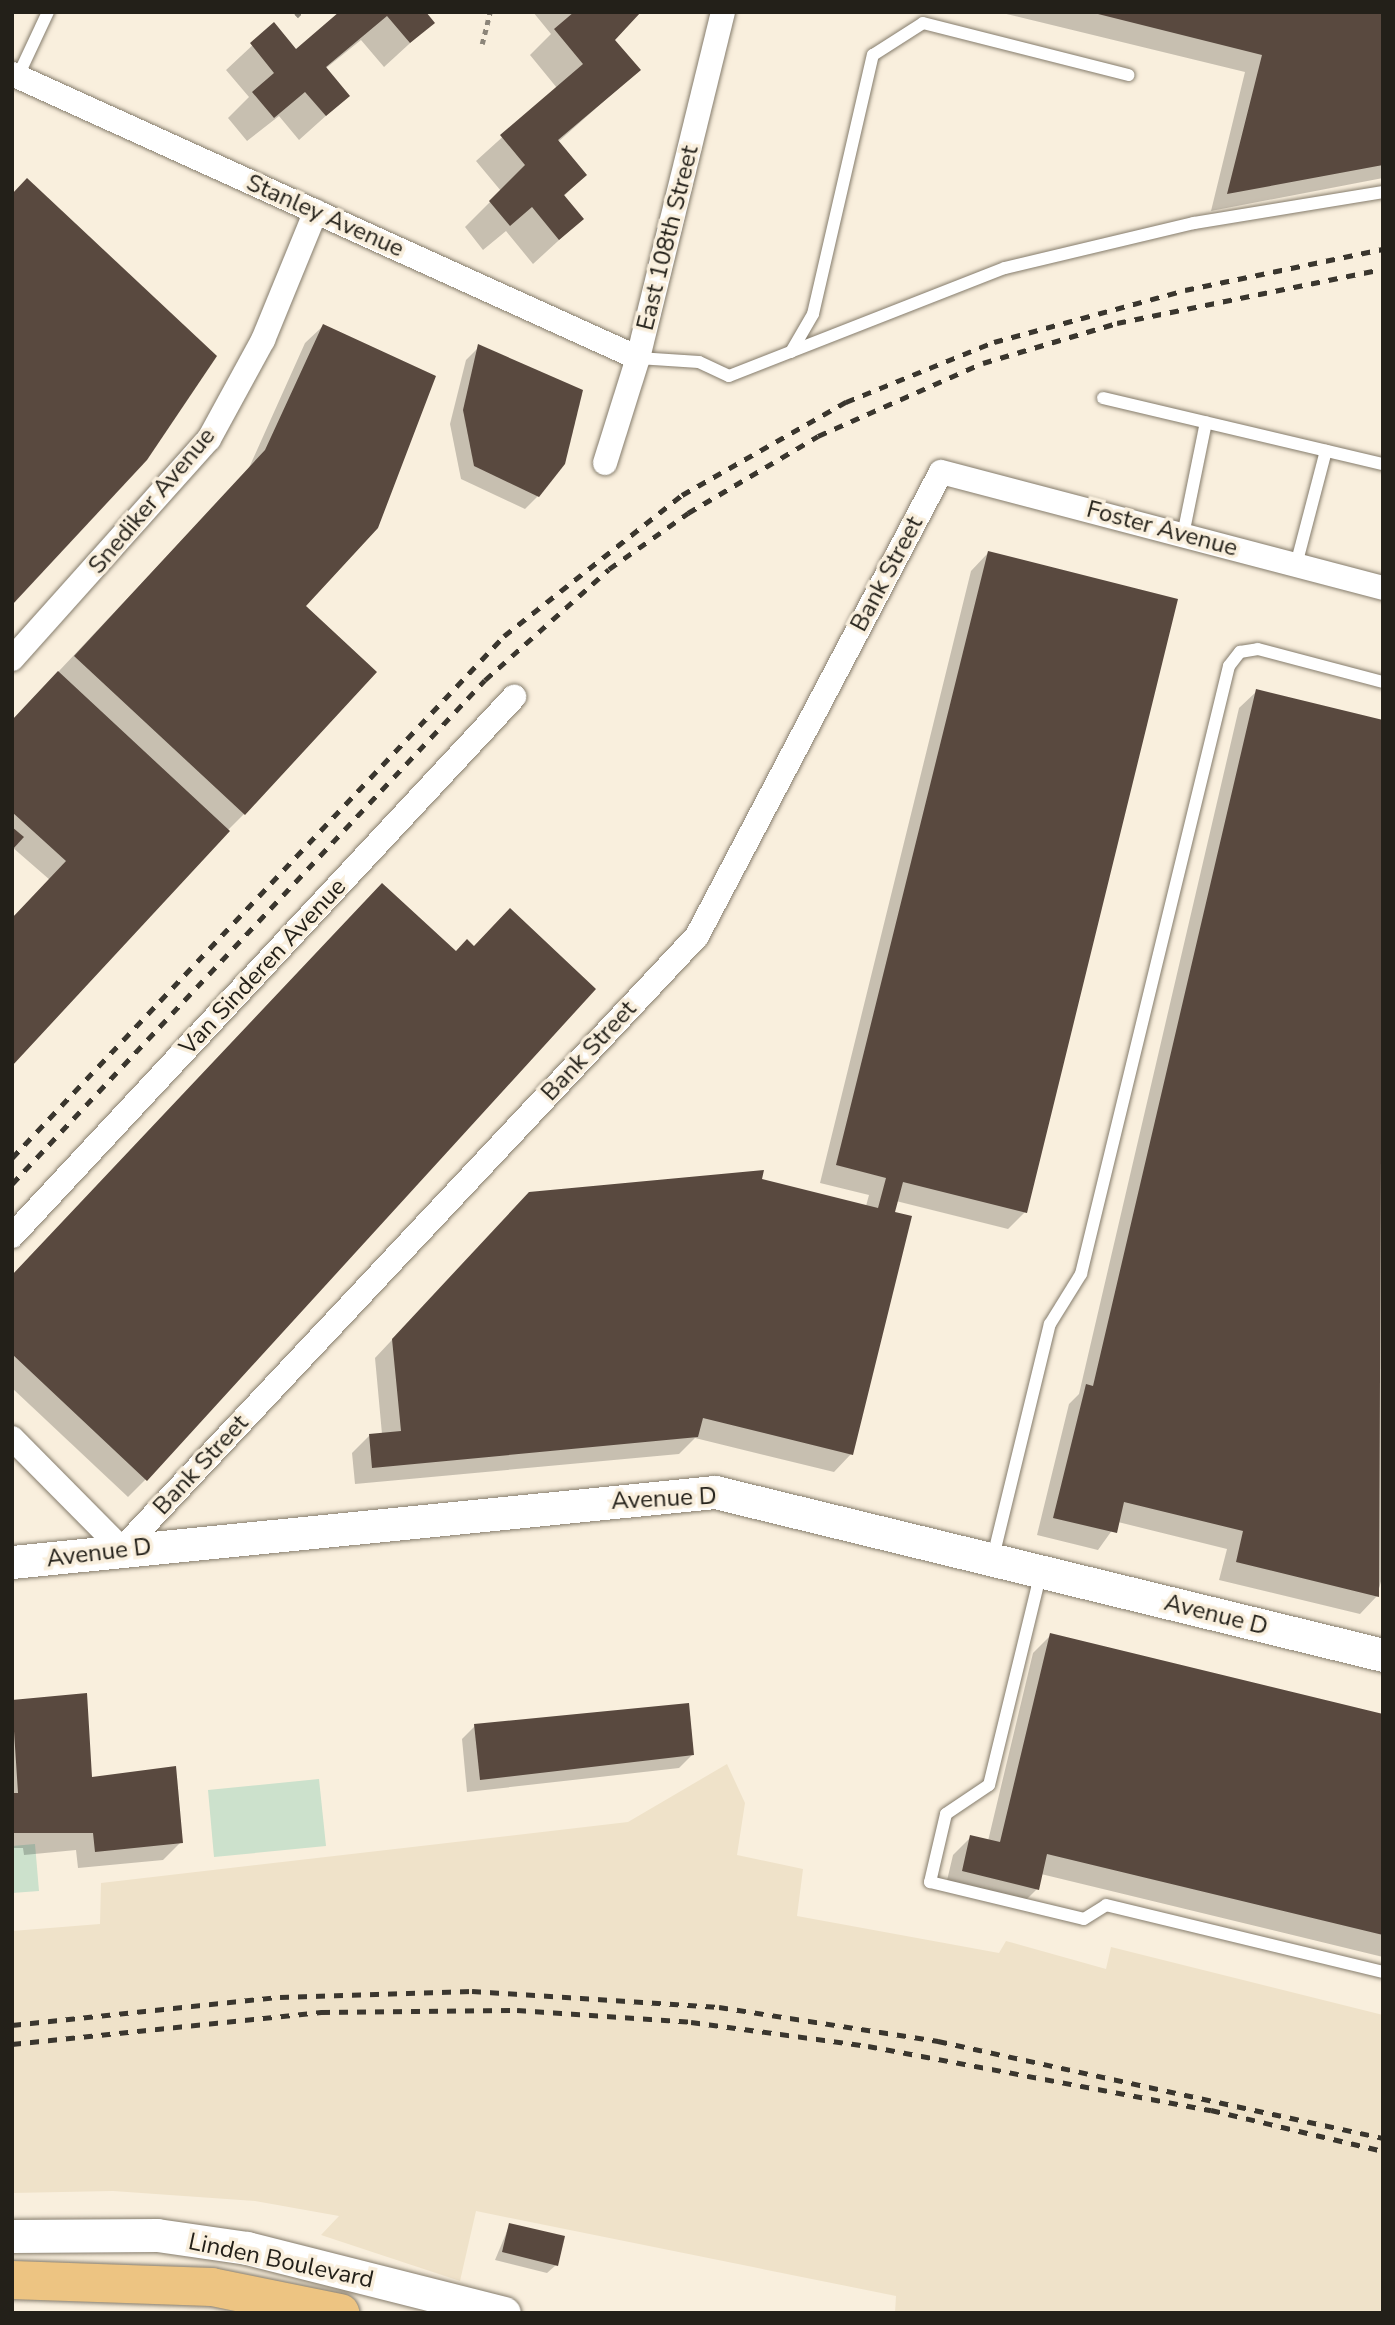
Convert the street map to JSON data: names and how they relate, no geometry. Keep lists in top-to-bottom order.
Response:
{
  "streets": {
    "highway": ["Linden Boulevard"],
    "main road": ["Avenue D"],
    "street": [
      "Stanley Avenue",
      "East 108th Street",
      "Snediker Avenue",
      "Foster Avenue",
      "Bank Street",
      "Van Sinderen Avenue"
    ]
  },
  "crossings": [
    ["Stanley Avenue", "East 108th Street"],
    ["Stanley Avenue", "Snediker Avenue"],
    ["Foster Avenue", "Bank Street"],
    ["Bank Street", "Avenue D"]
  ]
}
